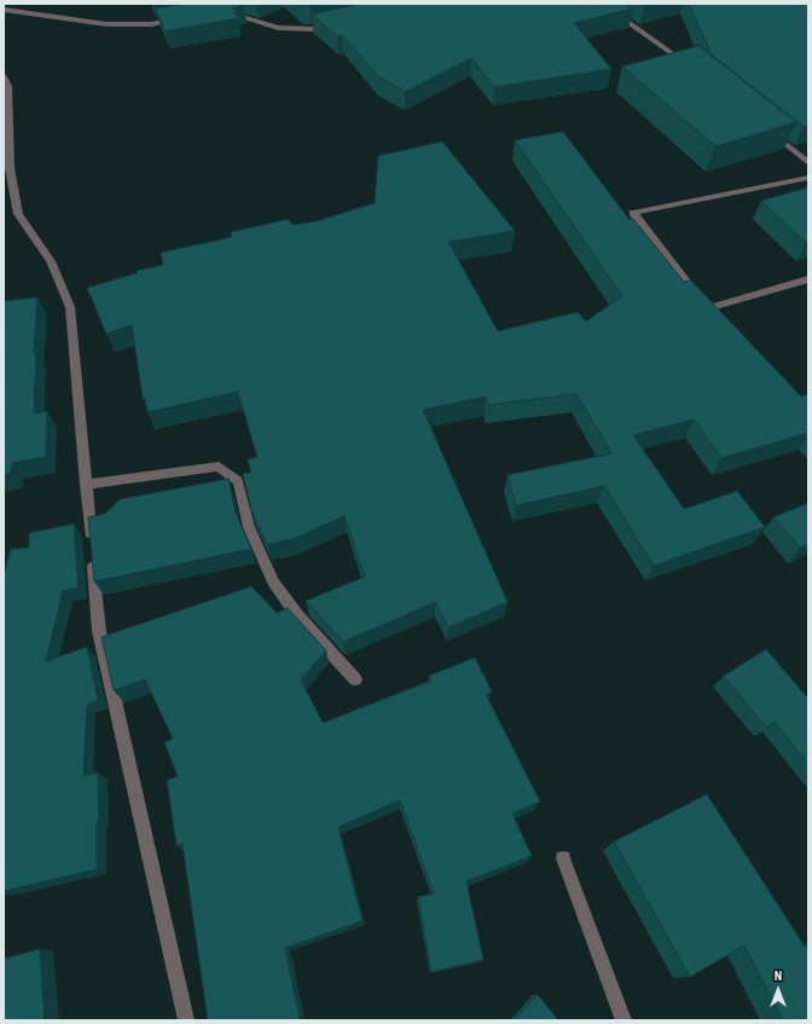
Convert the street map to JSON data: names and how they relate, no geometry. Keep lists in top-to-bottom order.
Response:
{
  "north": "top"
}
